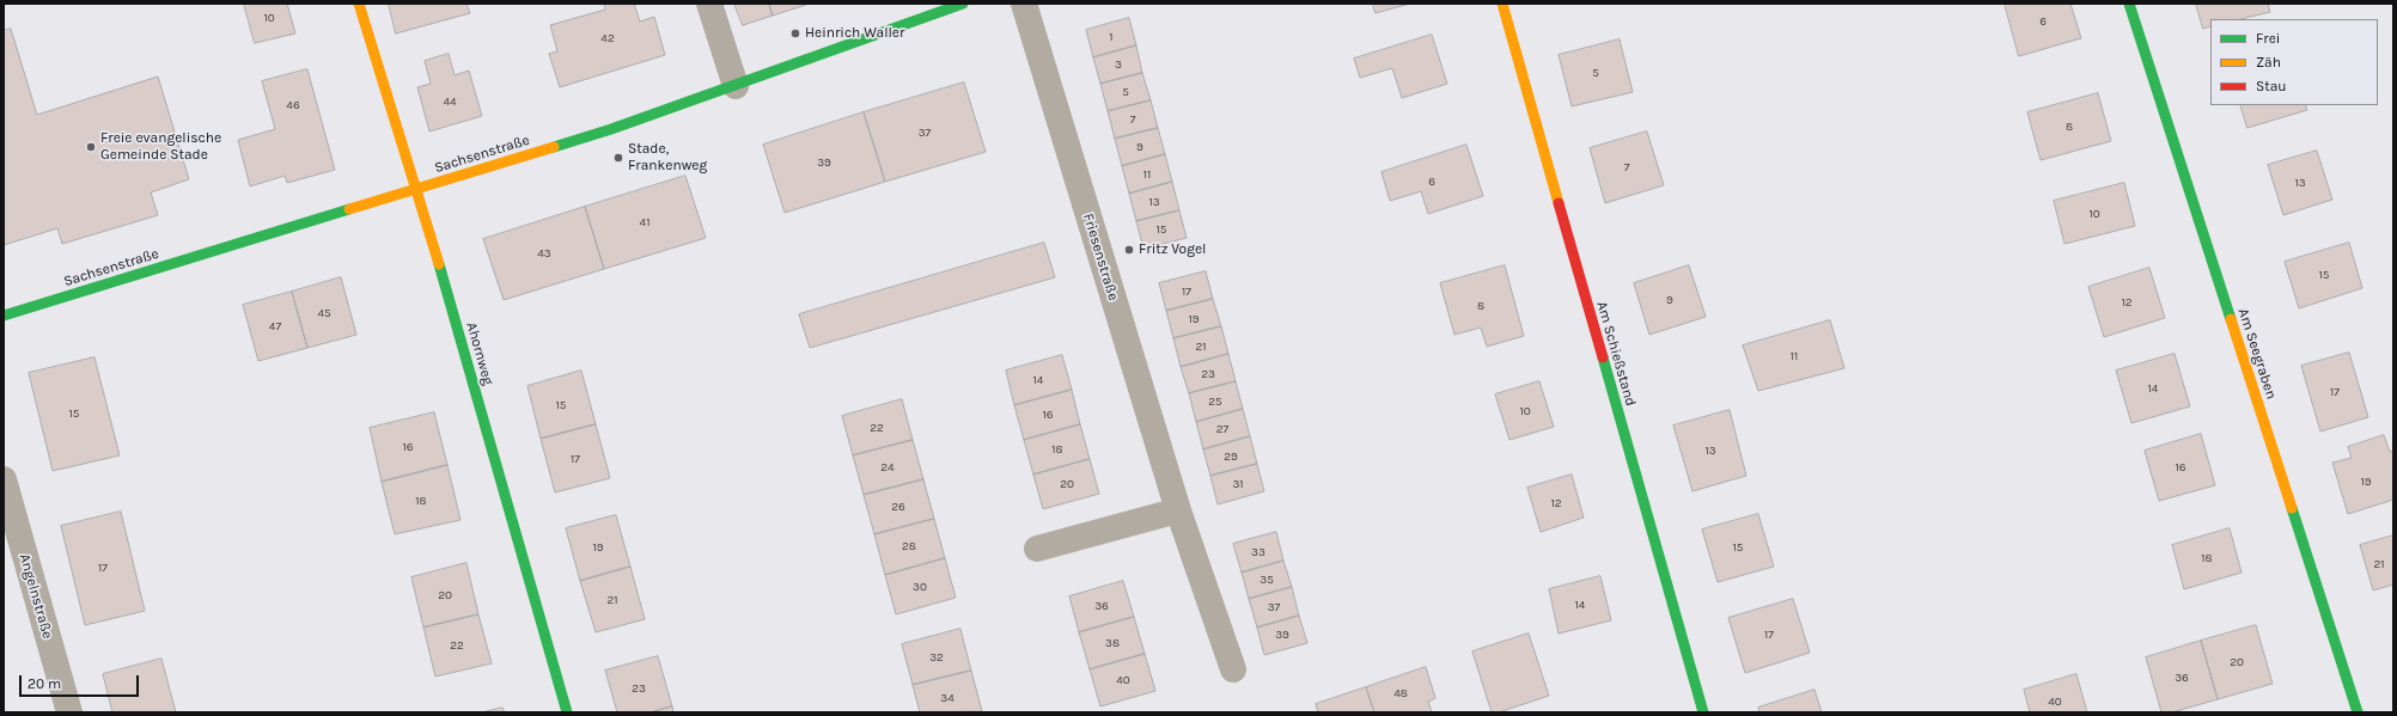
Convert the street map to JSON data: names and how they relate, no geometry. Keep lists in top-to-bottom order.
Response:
{
  "streets": {
    "street": [
      "Sachsenstraße",
      "Friesenstraße",
      "Ahornweg",
      "Am Schießstand",
      "Am Seegraben",
      "Angelnstraße"
    ]
  },
  "crossings": [
    ["Sachsenstraße", "Ahornweg"]
  ],
  "places": [
    "Heinrich Waller",
    "Freie evangelische Gemeinde Stade",
    "Stade, Frankenweg",
    "Fritz Vogel"
  ],
  "house_numbers": [
    "10",
    "6",
    "1",
    "42",
    "3",
    "5",
    "5",
    "44",
    "46",
    "7",
    "8",
    "37",
    "9",
    "39",
    "7",
    "11",
    "6",
    "13",
    "13",
    "10",
    "41",
    "15",
    "43",
    "15",
    "17",
    "9",
    "12",
    "8",
    "45",
    "19",
    "47",
    "21",
    "11",
    "23",
    "14",
    "14",
    "17",
    "25",
    "15",
    "10",
    "15",
    "16",
    "22",
    "27",
    "16",
    "18",
    "13",
    "29",
    "17",
    "24",
    "16",
    "19",
    "20",
    "31",
    "18",
    "12",
    "26",
    "28",
    "19",
    "15",
    "33",
    "18",
    "21",
    "17",
    "35",
    "30",
    "20",
    "21",
    "14",
    "36",
    "37",
    "39",
    "17",
    "38",
    "22",
    "32",
    "20",
    "36",
    "40",
    "23",
    "48",
    "34",
    "40"
  ],
  "legend": ["Frei", "Zäh", "Stau"],
  "scale_bar": "20 m"
}
